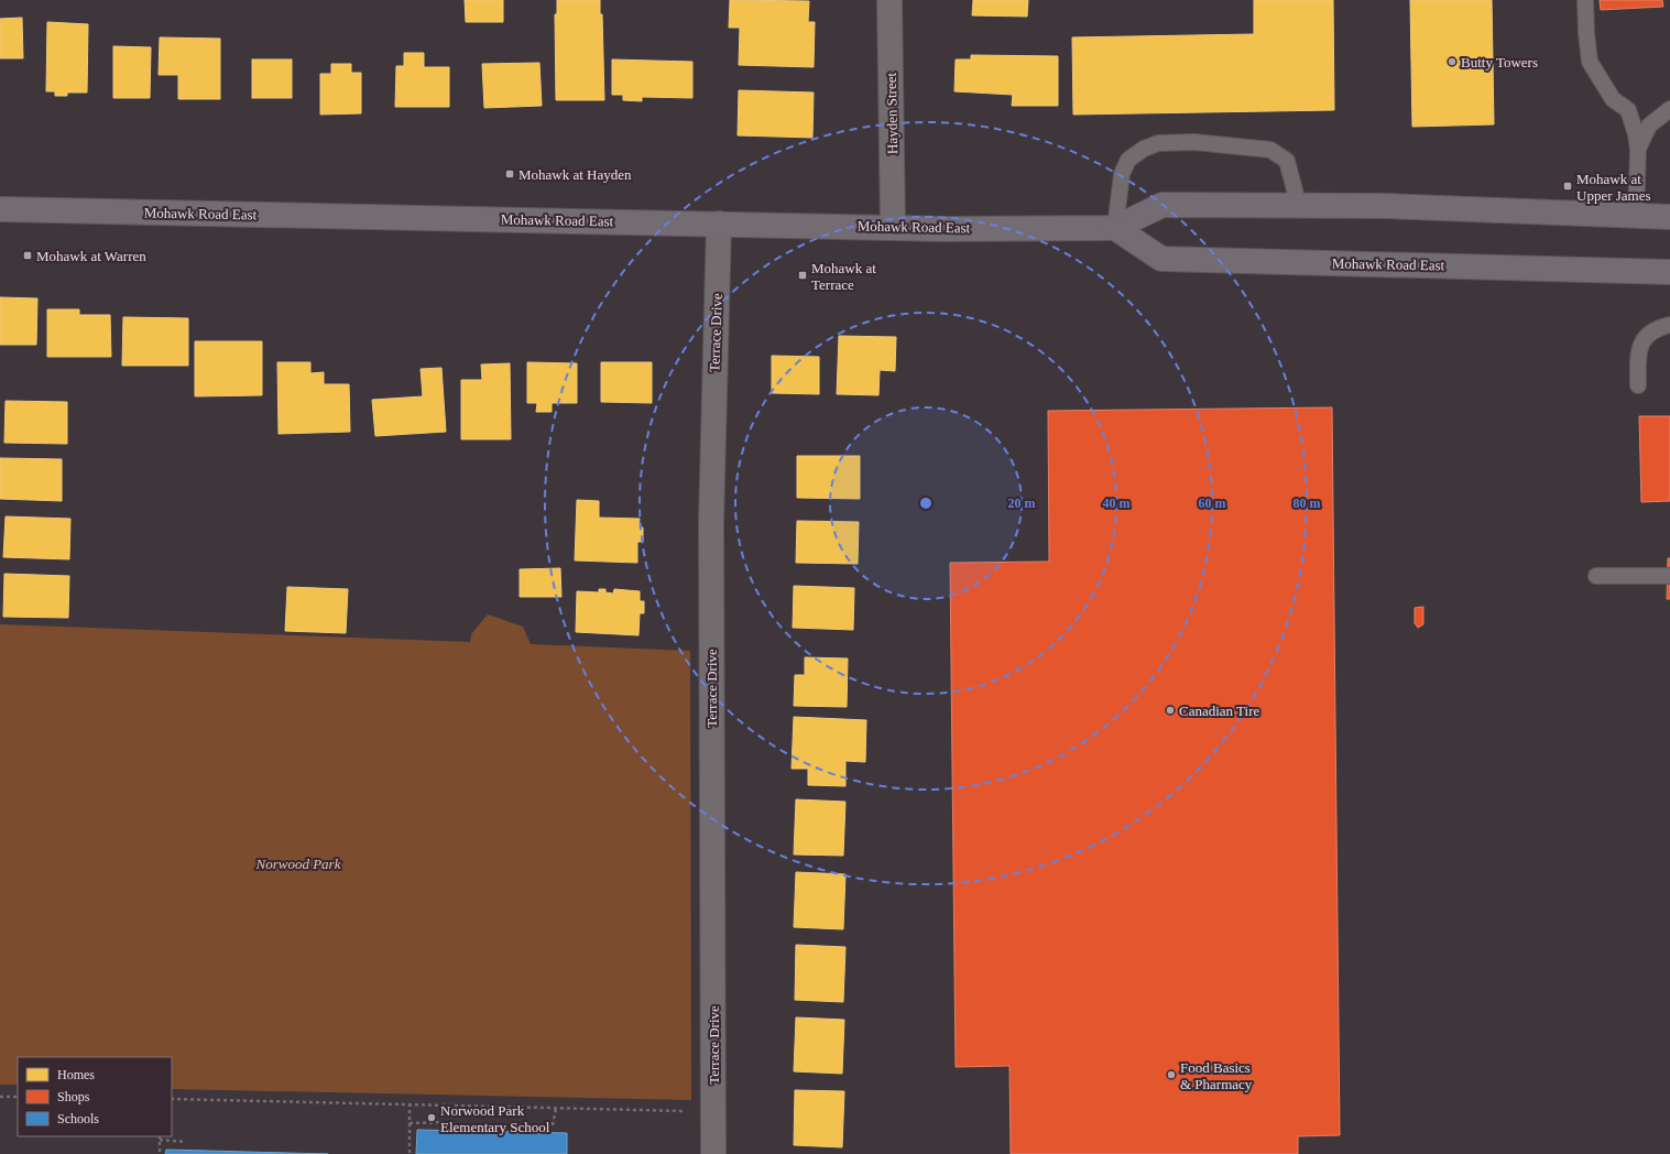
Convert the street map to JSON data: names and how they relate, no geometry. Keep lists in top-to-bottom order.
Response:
{
  "streets": {
    "main road": ["Mohawk Road East"],
    "street": ["Hayden Street", "Terrace Drive"]
  },
  "crossings": [
    ["Hayden Street", "Mohawk Road East"],
    ["Mohawk Road East", "Terrace Drive"]
  ],
  "parks": ["Norwood Park"],
  "places": {
    "other": [
      "Butty Towers",
      "Canadian Tire",
      "Food Basics & Pharmacy",
      "Norwood Park Elementary School"
    ],
    "transit": [
      "Mohawk at Hayden",
      "Mohawk at Upper James",
      "Mohawk at Warren",
      "Mohawk at Terrace"
    ]
  },
  "legend": ["Homes", "Shops", "Schools"],
  "rings": [
    "20 m",
    "40 m",
    "60 m",
    "80 m"
  ]
}
